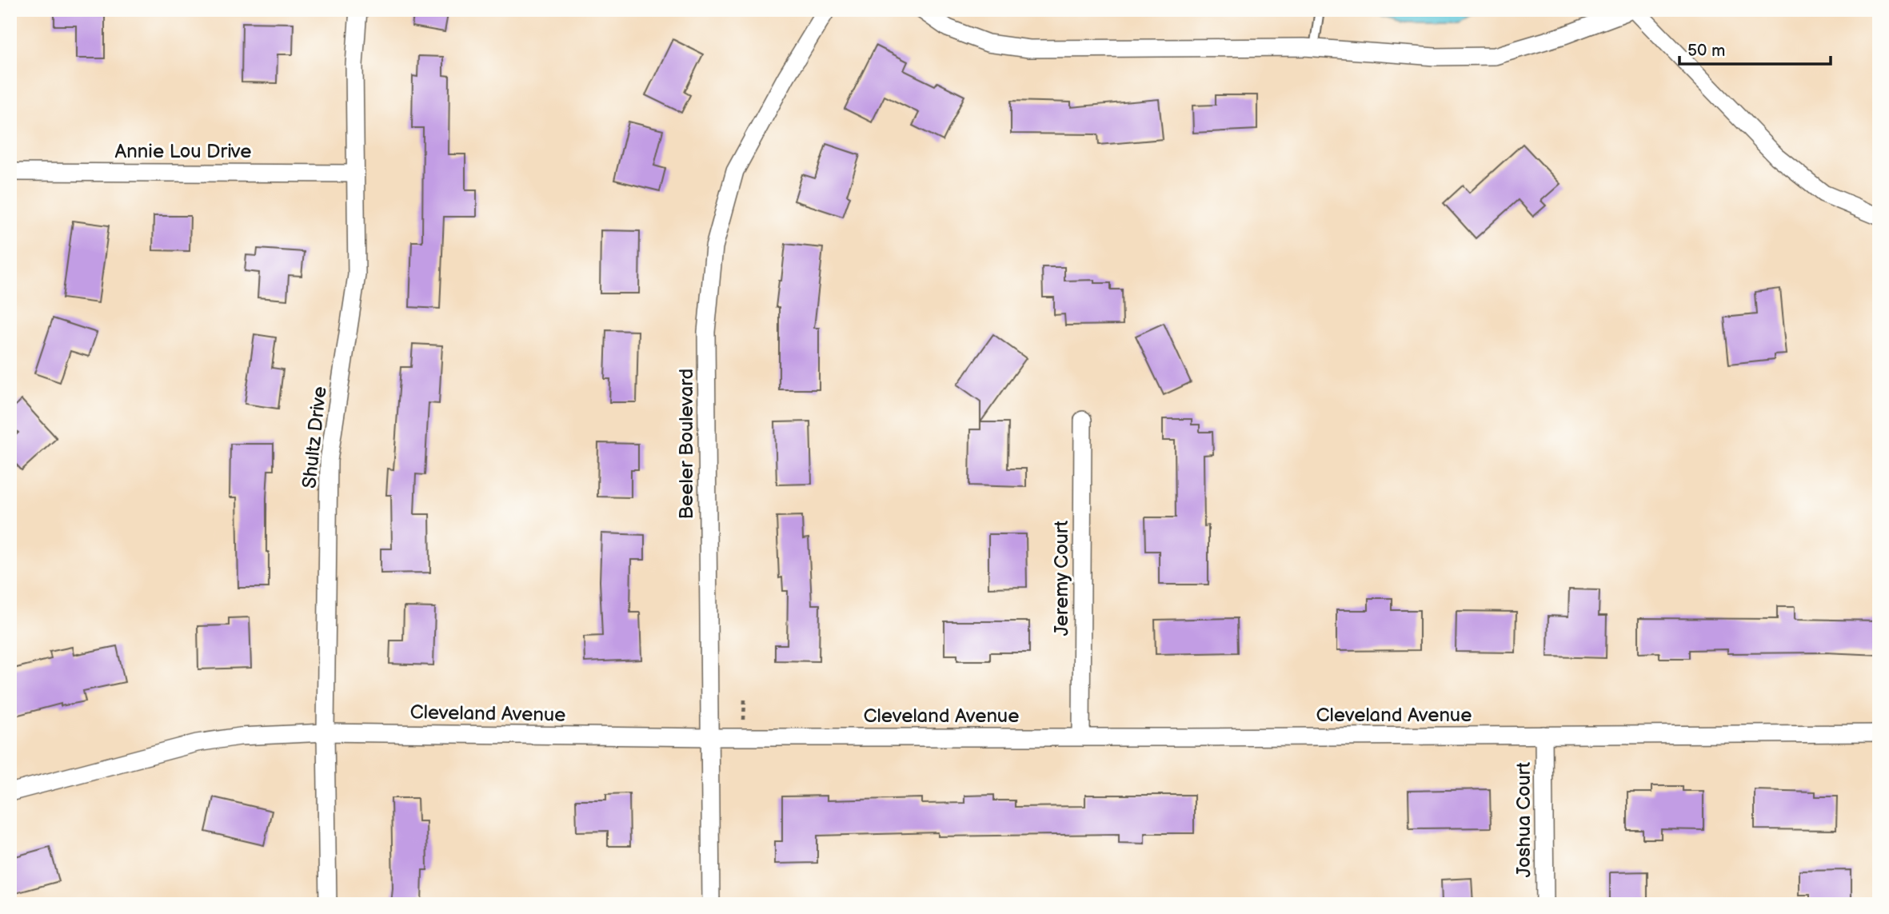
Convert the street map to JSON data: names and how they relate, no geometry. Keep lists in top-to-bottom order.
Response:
{
  "streets": {
    "street": [
      "Annie Lou Drive",
      "Shultz Drive",
      "Beeler Boulevard",
      "Jeremy Court",
      "Cleveland Avenue",
      "Joshua Court"
    ]
  },
  "crossings": [
    ["Annie Lou Drive", "Shultz Drive"],
    ["Shultz Drive", "Cleveland Avenue"],
    ["Beeler Boulevard", "Cleveland Avenue"],
    ["Jeremy Court", "Cleveland Avenue"],
    ["Cleveland Avenue", "Joshua Court"]
  ],
  "scale_bar": "50 m"
}
